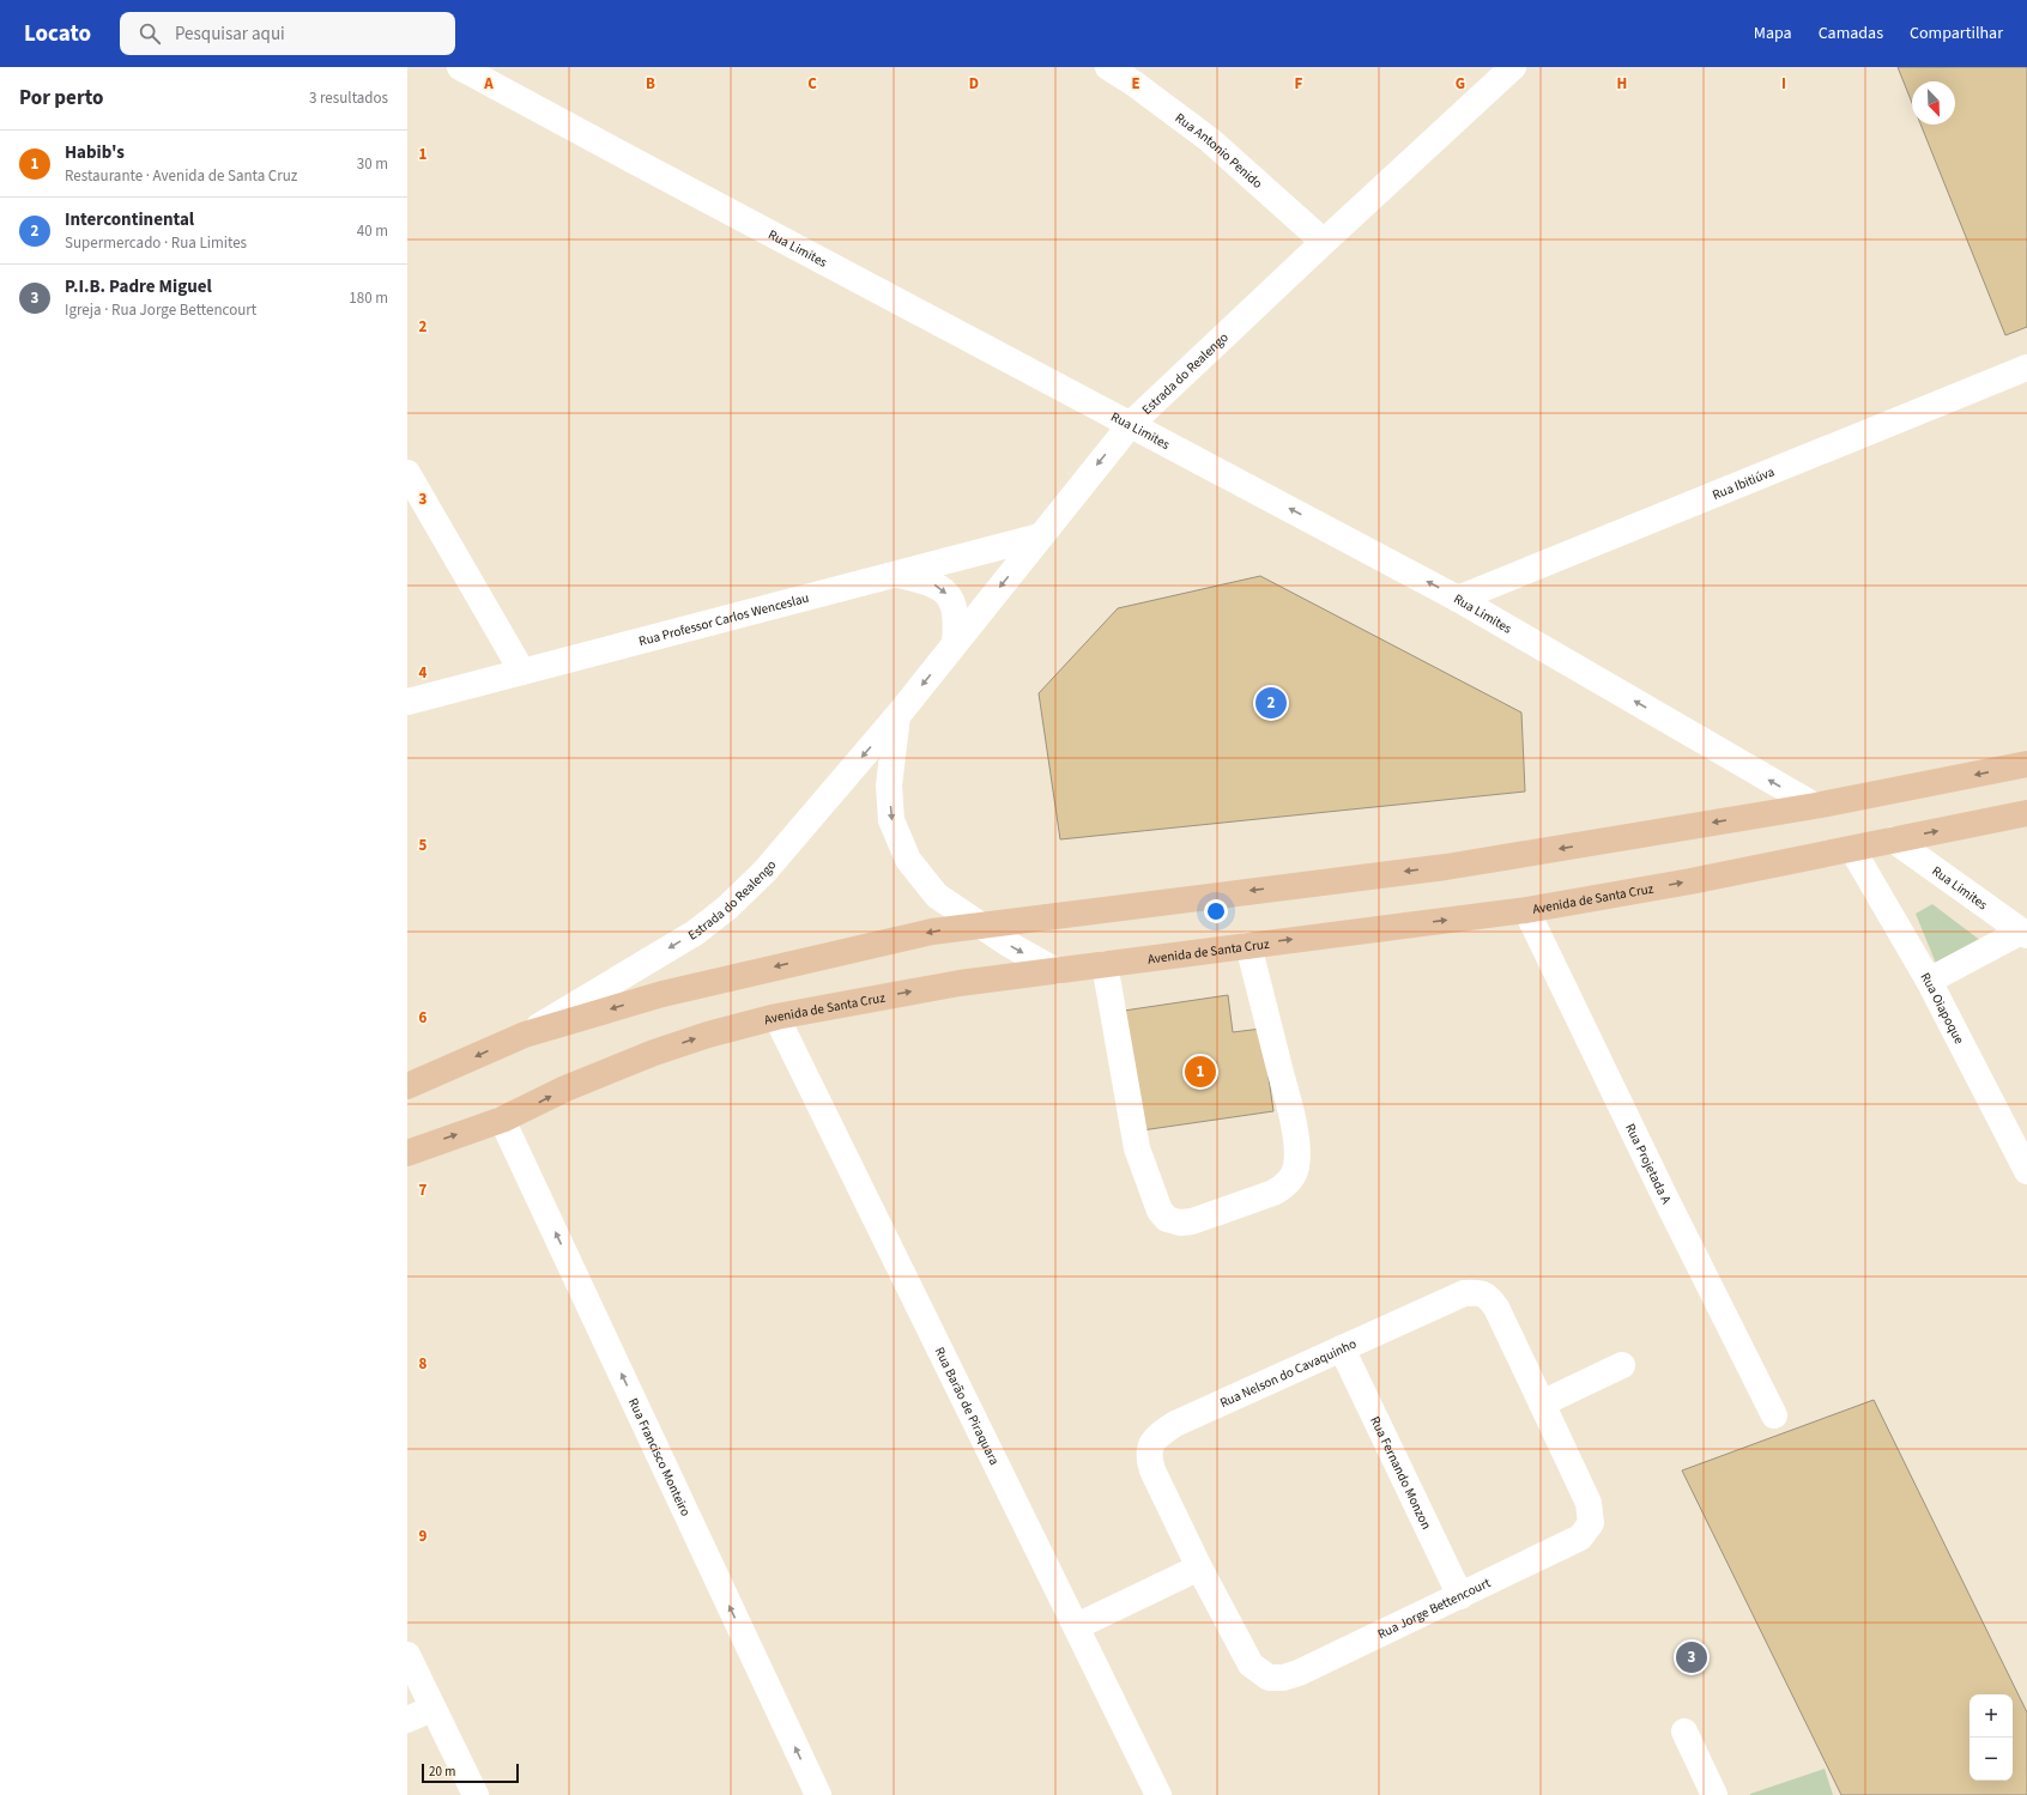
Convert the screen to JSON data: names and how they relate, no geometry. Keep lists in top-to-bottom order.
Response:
{
  "streets": {
    "main road": ["Avenida de Santa Cruz"],
    "street": [
      "Rua Antonio Penido",
      "Rua Limites",
      "Estrada do Realengo",
      "Rua Ibitiúva",
      "Rua Professor Carlos Wenceslau",
      "Rua Oiapoque",
      "Rua Projetada A",
      "Rua Nelson do Cavaquinho",
      "Rua Barão de Piraquara",
      "Rua Francisco Monteiro",
      "Rua Fernando Monzon",
      "Rua Jorge Bettencourt"
    ]
  },
  "crossings": [
    ["Rua Antonio Penido", "Estrada do Realengo"],
    ["Rua Limites", "Estrada do Realengo"],
    ["Rua Limites", "Rua Ibitiúva"],
    ["Rua Limites", "Avenida de Santa Cruz"],
    ["Estrada do Realengo", "Rua Professor Carlos Wenceslau"],
    ["Avenida de Santa Cruz", "Rua Oiapoque"],
    ["Avenida de Santa Cruz", "Rua Projetada A"],
    ["Avenida de Santa Cruz", "Rua Barão de Piraquara"],
    ["Avenida de Santa Cruz", "Rua Francisco Monteiro"],
    ["Rua Nelson do Cavaquinho", "Rua Fernando Monzon"],
    ["Rua Nelson do Cavaquinho", "Rua Jorge Bettencourt"],
    ["Rua Fernando Monzon", "Rua Jorge Bettencourt"]
  ],
  "one_way": ["Rua Limites", "Estrada do Realengo", "Rua Francisco Monteiro"],
  "scale_bar": "20 m",
  "north": "bottom right",
  "page": {
    "header": "Locato",
    "search": "Pesquisar aqui",
    "nav": ["Mapa", "Camadas", "Compartilhar"],
    "heading": ["Por perto", "3 resultados"],
    "list": [
      {
        "mark": "1",
        "name": "Habib's",
        "note": "Restaurante · Avenida de Santa Cruz",
        "value": "30 m"
      },
      {
        "mark": "2",
        "name": "Intercontinental",
        "note": "Supermercado · Rua Limites",
        "value": "40 m"
      },
      {
        "mark": "3",
        "name": "P.I.B. Padre Miguel",
        "note": "Igreja · Rua Jorge Bettencourt",
        "value": "180 m"
      }
    ],
    "pins": ["2", "1", "3"],
    "map_buttons": ["+", "−"],
    "scale": "20 m"
  },
  "grid": {
    "columns": [
      "A",
      "B",
      "C",
      "D",
      "E",
      "F",
      "G",
      "H",
      "I"
    ],
    "rows": [
      "1",
      "2",
      "3",
      "4",
      "5",
      "6",
      "7",
      "8",
      "9"
    ]
  }
}
